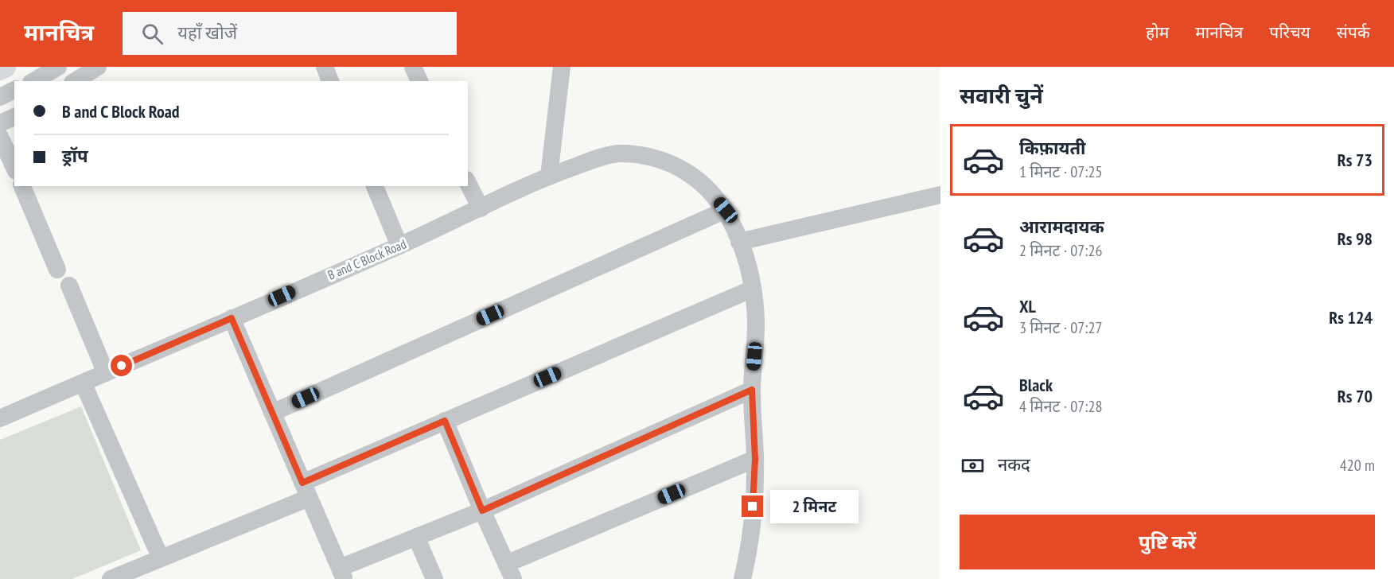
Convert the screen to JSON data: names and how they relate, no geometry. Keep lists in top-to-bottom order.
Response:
{
  "streets": {
    "street": ["B and C Block Road"]
  },
  "page": {
    "header": "मानचित्र",
    "search": "यहाँ खोजें",
    "nav": [
      "होम",
      "मानचित्र",
      "परिचय",
      "संपर्क"
    ],
    "heading": "सवारी चुनें",
    "banner": ["B and C Block Road", "ड्रॉप"],
    "list": [
      {
        "name": "किफ़ायती",
        "note": "1 मिनट · 07:25",
        "value": "Rs 73"
      },
      {
        "name": "आरामदायक",
        "note": "2 मिनट · 07:26",
        "value": "Rs 98"
      },
      {
        "name": "XL",
        "note": "3 मिनट · 07:27",
        "value": "Rs 124"
      },
      {
        "name": "Black",
        "note": "4 मिनट · 07:28",
        "value": "Rs 70"
      }
    ],
    "pay": ["नकद", "420 m"],
    "bubble": "2 मिनट",
    "buttons": "पुष्टि करें"
  }
}
